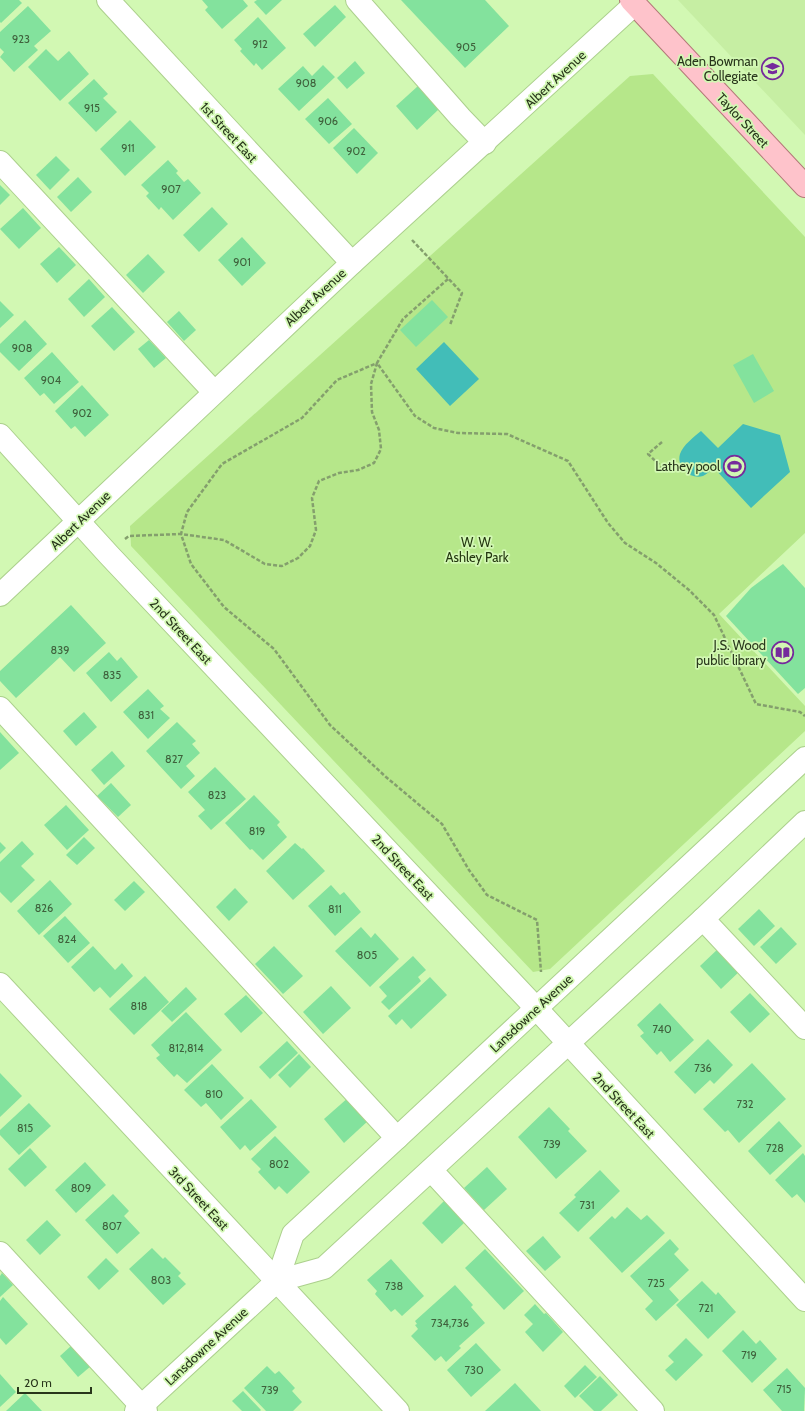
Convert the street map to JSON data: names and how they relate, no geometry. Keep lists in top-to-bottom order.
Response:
{
  "streets": {
    "main road": ["Taylor Street"],
    "street": [
      "Albert Avenue",
      "1st Street East",
      "2nd Street East",
      "Lansdowne Avenue",
      "3rd Street East"
    ]
  },
  "crossings": [
    ["Albert Avenue", "Taylor Street"],
    ["Albert Avenue", "1st Street East"],
    ["Albert Avenue", "2nd Street East"],
    ["2nd Street East", "Lansdowne Avenue"],
    ["Lansdowne Avenue", "3rd Street East"]
  ],
  "parks": ["W. W. Ashley Park"],
  "places": {
    "school or university": ["Aden Bowman Collegiate"],
    "sports": ["Lathey pool"],
    "library": ["J.S. Wood public library"]
  },
  "house_numbers": [
    "923",
    "912",
    "905",
    "908",
    "915",
    "906",
    "911",
    "902",
    "907",
    "901",
    "908",
    "904",
    "902",
    "839",
    "835",
    "831",
    "827",
    "823",
    "819",
    "826",
    "811",
    "824",
    "805",
    "818",
    "740",
    "812,814",
    "736",
    "810",
    "732",
    "815",
    "739",
    "728",
    "802",
    "809",
    "731",
    "807",
    "803",
    "725",
    "738",
    "721",
    "734,736",
    "719",
    "730",
    "715",
    "739"
  ],
  "scale_bar": "20 m"
}
